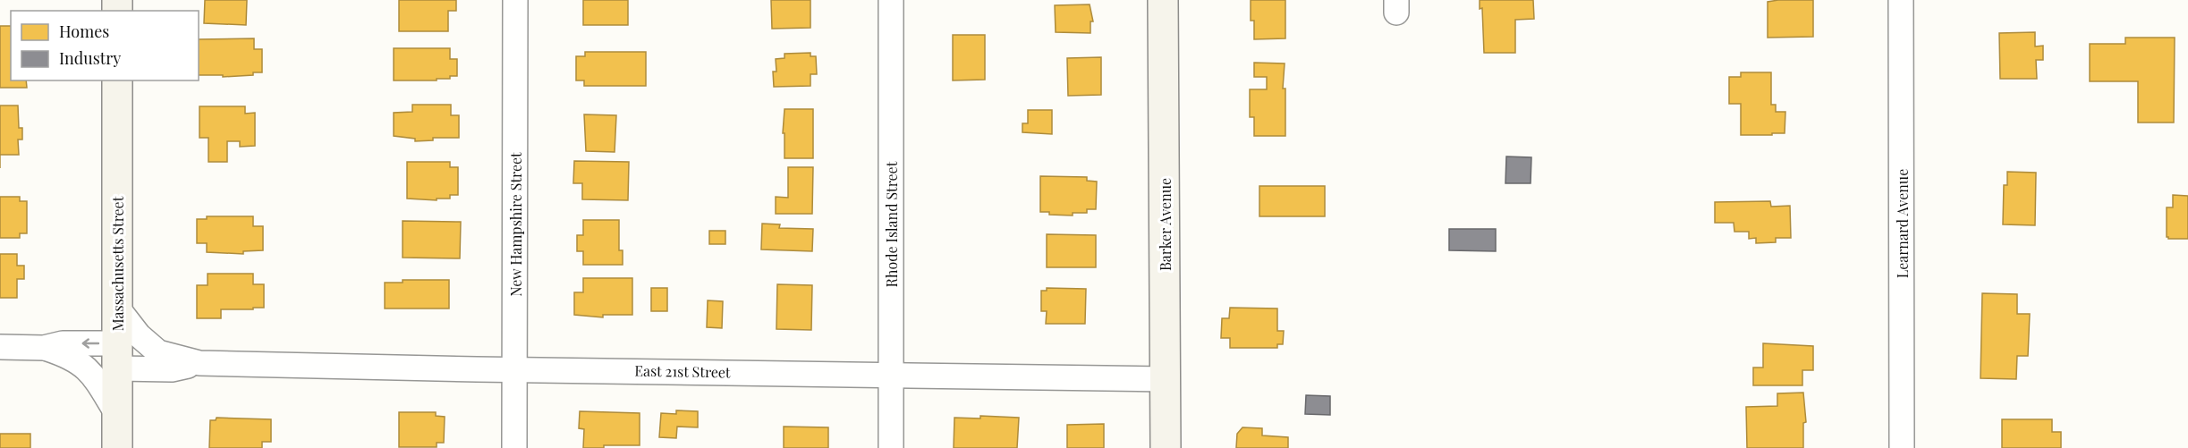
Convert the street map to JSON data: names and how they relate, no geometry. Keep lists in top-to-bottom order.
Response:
{
  "streets": {
    "street": [
      "Learnard Avenue",
      "New Hampshire Street",
      "Rhode Island Street",
      "Barker Avenue",
      "Massachusetts Street",
      "East 21st Street"
    ]
  },
  "crossings": [
    ["New Hampshire Street", "East 21st Street"],
    ["Rhode Island Street", "East 21st Street"],
    ["Barker Avenue", "East 21st Street"],
    ["Massachusetts Street", "East 21st Street"]
  ],
  "legend": ["Homes", "Industry"]
}
